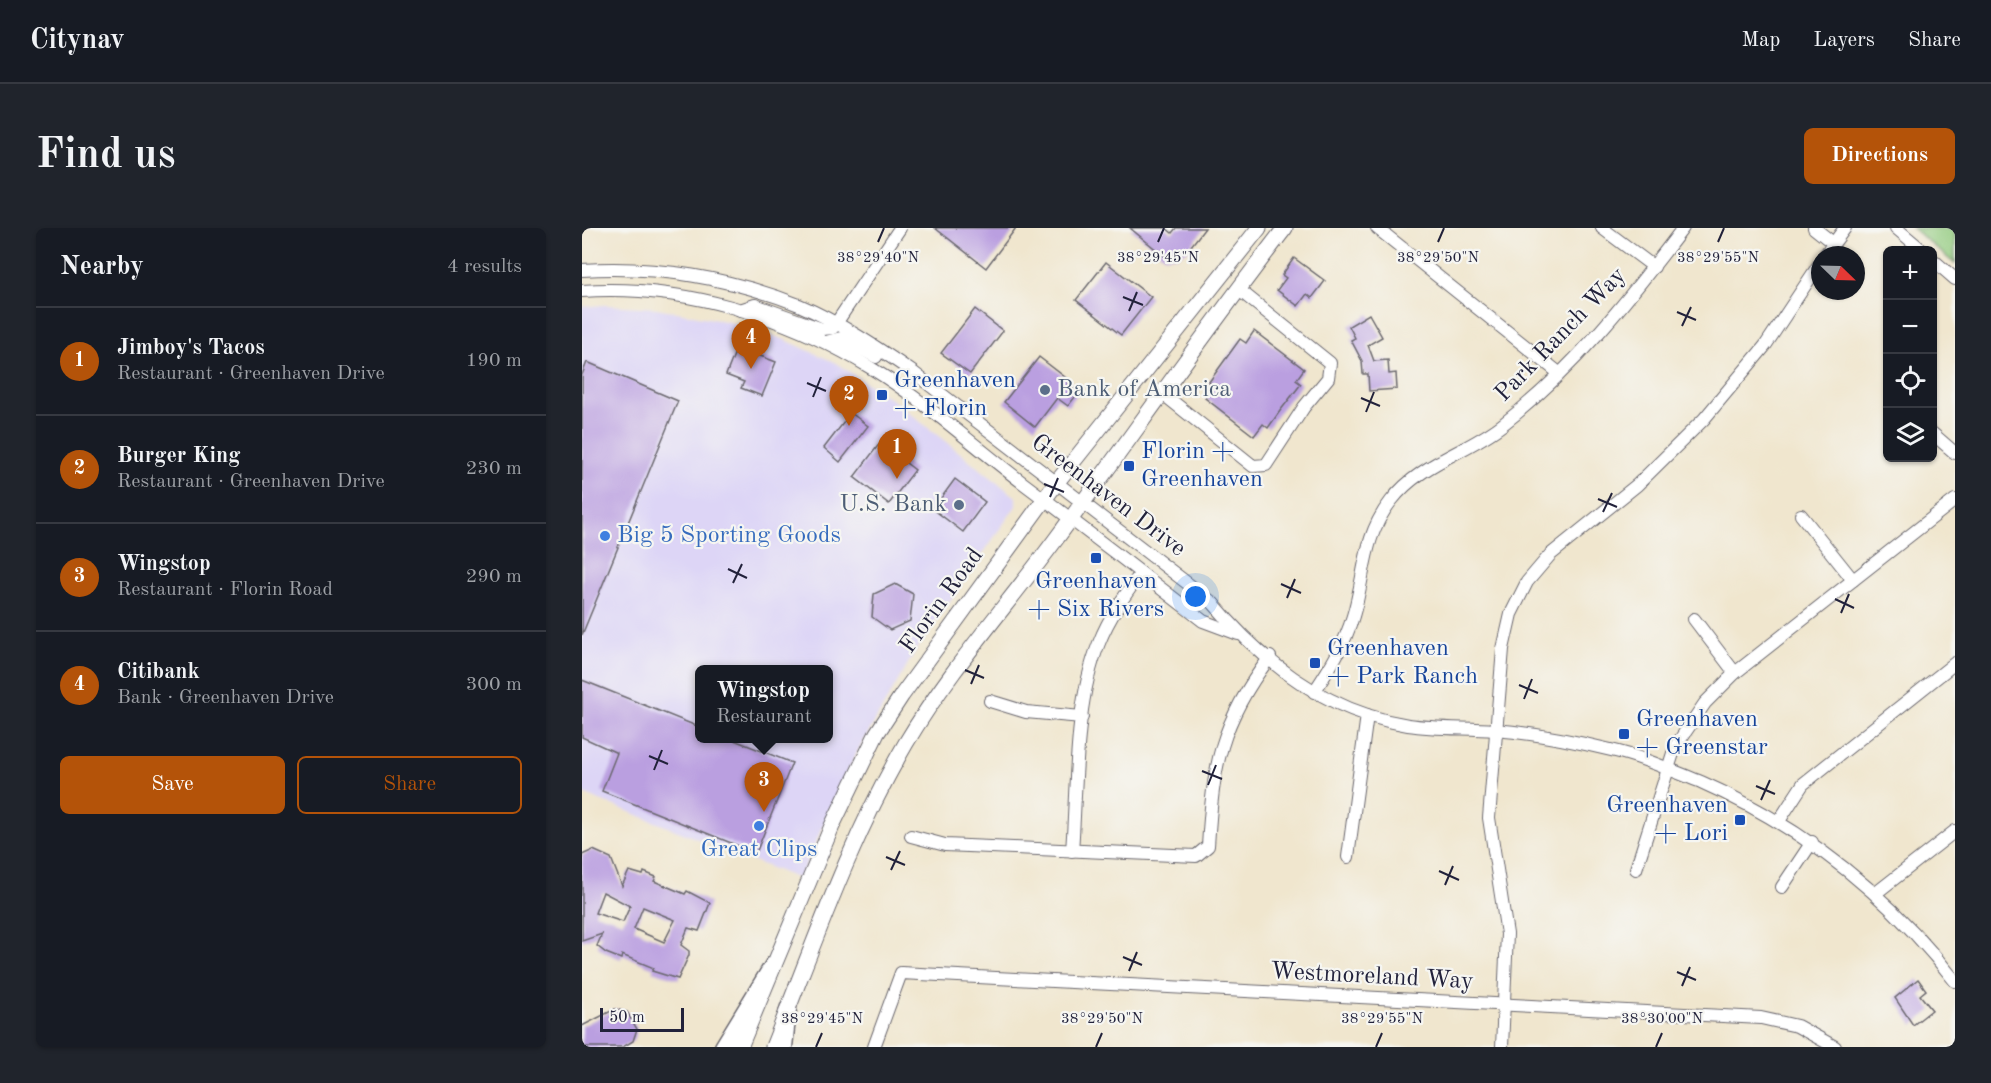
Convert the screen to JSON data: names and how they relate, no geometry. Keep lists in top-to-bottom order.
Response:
{
  "streets": {
    "main road": ["Florin Road"],
    "street": ["Park Ranch Way", "Greenhaven Drive", "Westmoreland Way"]
  },
  "crossings": [
    ["Park Ranch Way", "Greenhaven Drive"],
    ["Greenhaven Drive", "Florin Road"]
  ],
  "places": {
    "other": [
      "Bank of America",
      "U.S. Bank",
      "Big 5 Sporting Goods",
      "Great Clips"
    ],
    "transit": [
      "Greenhaven + Florin",
      "Florin + Greenhaven",
      "Greenhaven + Six Rivers",
      "Greenhaven + Park Ranch",
      "Greenhaven + Greenstar",
      "Greenhaven + Lori"
    ]
  },
  "scale_bar": "50 m",
  "north": "bottom right",
  "page": {
    "header": "Citynav",
    "nav": ["Map", "Layers", "Share"],
    "buttons": [
      "Directions",
      ["Save", "Share"]
    ],
    "title": "Find us",
    "heading": ["Nearby", "4 results"],
    "map_buttons": ["+", "−"],
    "list": [
      {
        "mark": "1",
        "name": "Jimboy's Tacos",
        "note": "Restaurant · Greenhaven Drive",
        "value": "190 m"
      },
      {
        "mark": "2",
        "name": "Burger King",
        "note": "Restaurant · Greenhaven Drive",
        "value": "230 m"
      },
      {
        "mark": "3",
        "name": "Wingstop",
        "note": "Restaurant · Florin Road",
        "value": "290 m"
      },
      {
        "mark": "4",
        "name": "Citibank",
        "note": "Bank · Greenhaven Drive",
        "value": "300 m"
      }
    ],
    "pins": [
      "4",
      "2",
      "1",
      "3"
    ],
    "popup": ["Wingstop", "Restaurant"],
    "scale": "50 m"
  },
  "coordinates": [
    "38°29'40\"N",
    "38°29'45\"N",
    "38°29'50\"N",
    "38°29'55\"N",
    "38°30'00\"N"
  ]
}
